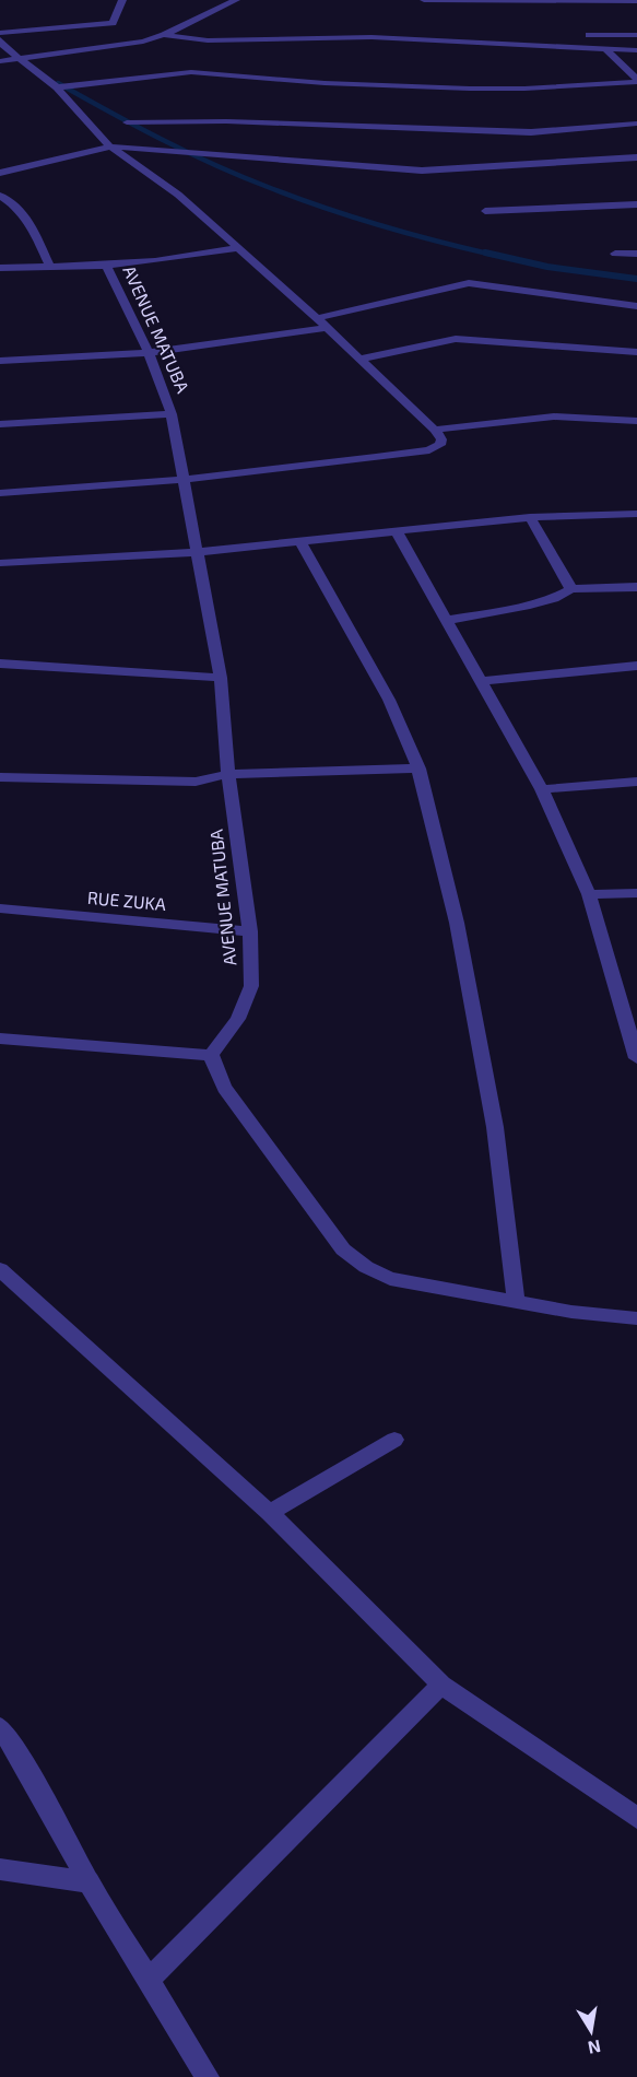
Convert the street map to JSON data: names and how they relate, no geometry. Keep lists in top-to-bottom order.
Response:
{
  "streets": {
    "street": ["AVENUE MATUBA", "RUE ZUKA"]
  },
  "crossings": [
    ["AVENUE MATUBA", "RUE ZUKA"]
  ],
  "north": "bottom"
}
